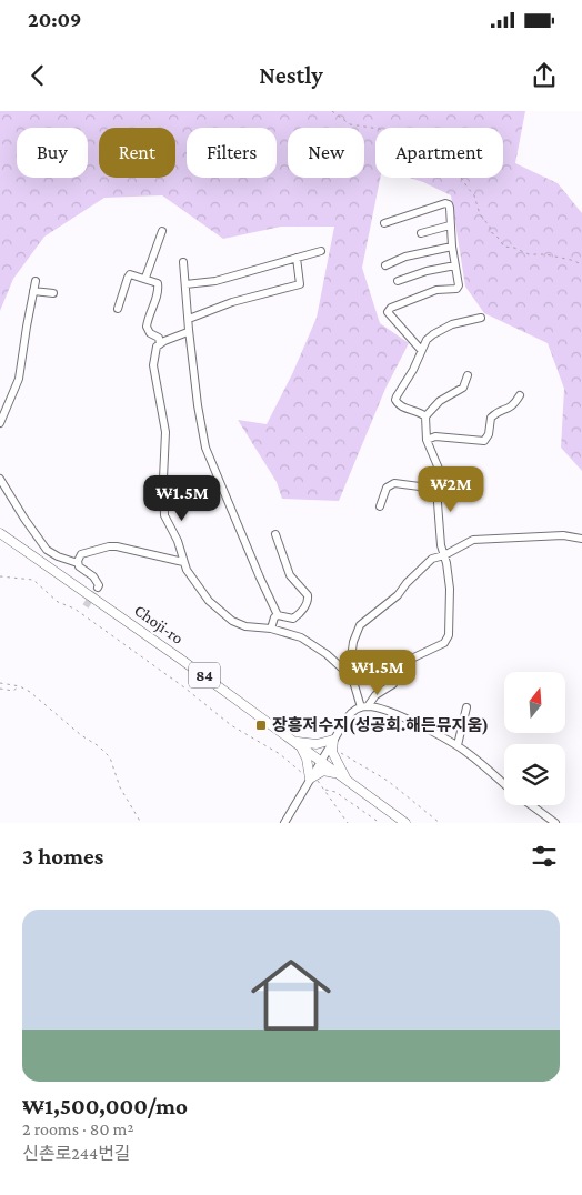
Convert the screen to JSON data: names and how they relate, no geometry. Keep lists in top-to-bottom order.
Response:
{
  "streets": {
    "main road": ["Choji-ro", "84"]
  },
  "places": {
    "transit": ["장흥저수지(성공회.해든뮤지움)"]
  },
  "north": "top",
  "page": {
    "status": "20:09",
    "header": "Nestly",
    "chip": [
      "Buy",
      "Rent",
      "Filters",
      "New",
      "Apartment"
    ],
    "price": ["₩2M", "₩1.5M", "₩1.5M"],
    "heading": "3 homes",
    "list": [
      {
        "name": "₩1,500,000/mo",
        "note": "2 rooms · 80 m² · 신촌로244번길"
      }
    ]
  }
}
